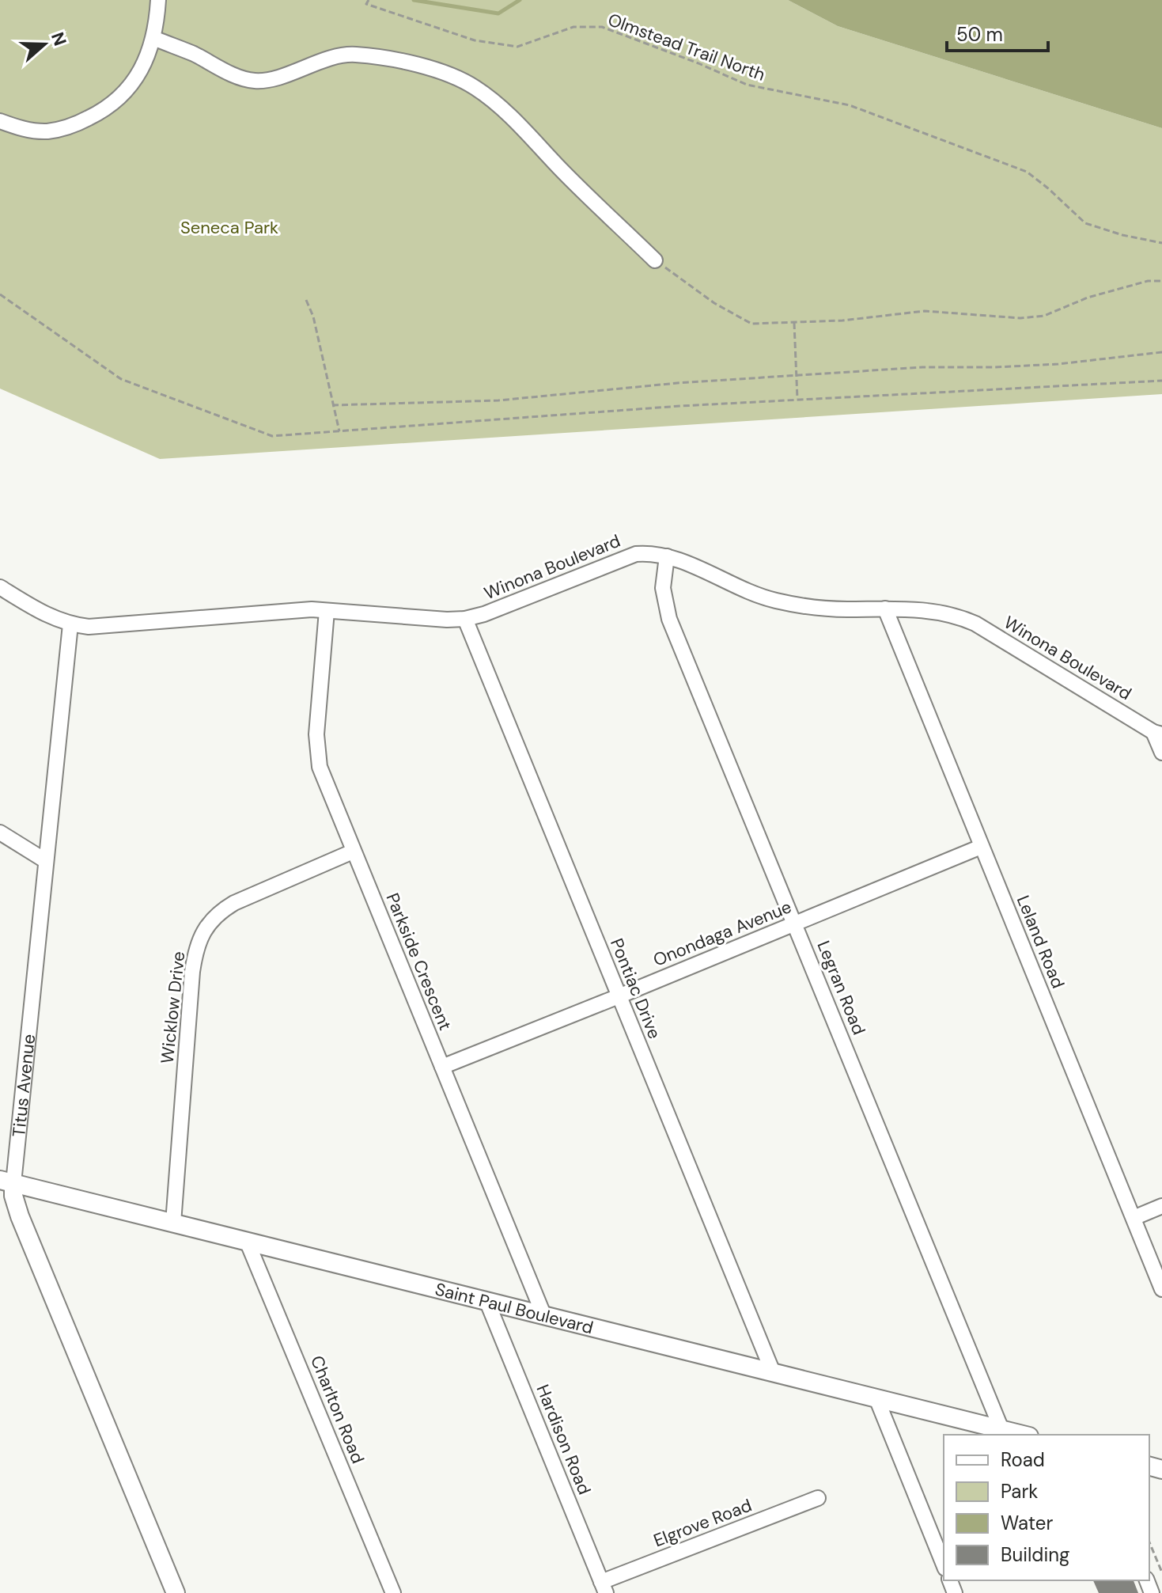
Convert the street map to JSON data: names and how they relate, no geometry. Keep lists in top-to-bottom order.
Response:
{
  "streets": {
    "main road": ["Titus Avenue", "Saint Paul Boulevard"],
    "street": [
      "Winona Boulevard",
      "Onondaga Avenue",
      "Leland Road",
      "Parkside Crescent",
      "Legran Road",
      "Pontiac Drive",
      "Wicklow Drive",
      "Charlton Road",
      "Hardison Road",
      "Elgrove Road"
    ],
    "path": ["Olmstead Trail North"]
  },
  "crossings": [
    ["Winona Boulevard", "Leland Road"],
    ["Winona Boulevard", "Parkside Crescent"],
    ["Winona Boulevard", "Legran Road"],
    ["Winona Boulevard", "Pontiac Drive"],
    ["Winona Boulevard", "Titus Avenue"],
    ["Onondaga Avenue", "Leland Road"],
    ["Onondaga Avenue", "Parkside Crescent"],
    ["Onondaga Avenue", "Legran Road"],
    ["Onondaga Avenue", "Pontiac Drive"],
    ["Parkside Crescent", "Wicklow Drive"],
    ["Parkside Crescent", "Saint Paul Boulevard"],
    ["Legran Road", "Saint Paul Boulevard"],
    ["Pontiac Drive", "Saint Paul Boulevard"],
    ["Wicklow Drive", "Saint Paul Boulevard"],
    ["Titus Avenue", "Saint Paul Boulevard"],
    ["Saint Paul Boulevard", "Charlton Road"],
    ["Saint Paul Boulevard", "Hardison Road"],
    ["Hardison Road", "Elgrove Road"]
  ],
  "parks": ["Seneca Park"],
  "legend": [
    "Road",
    "Park",
    "Water",
    "Building"
  ],
  "scale_bar": "50 m",
  "north": "right"
}
